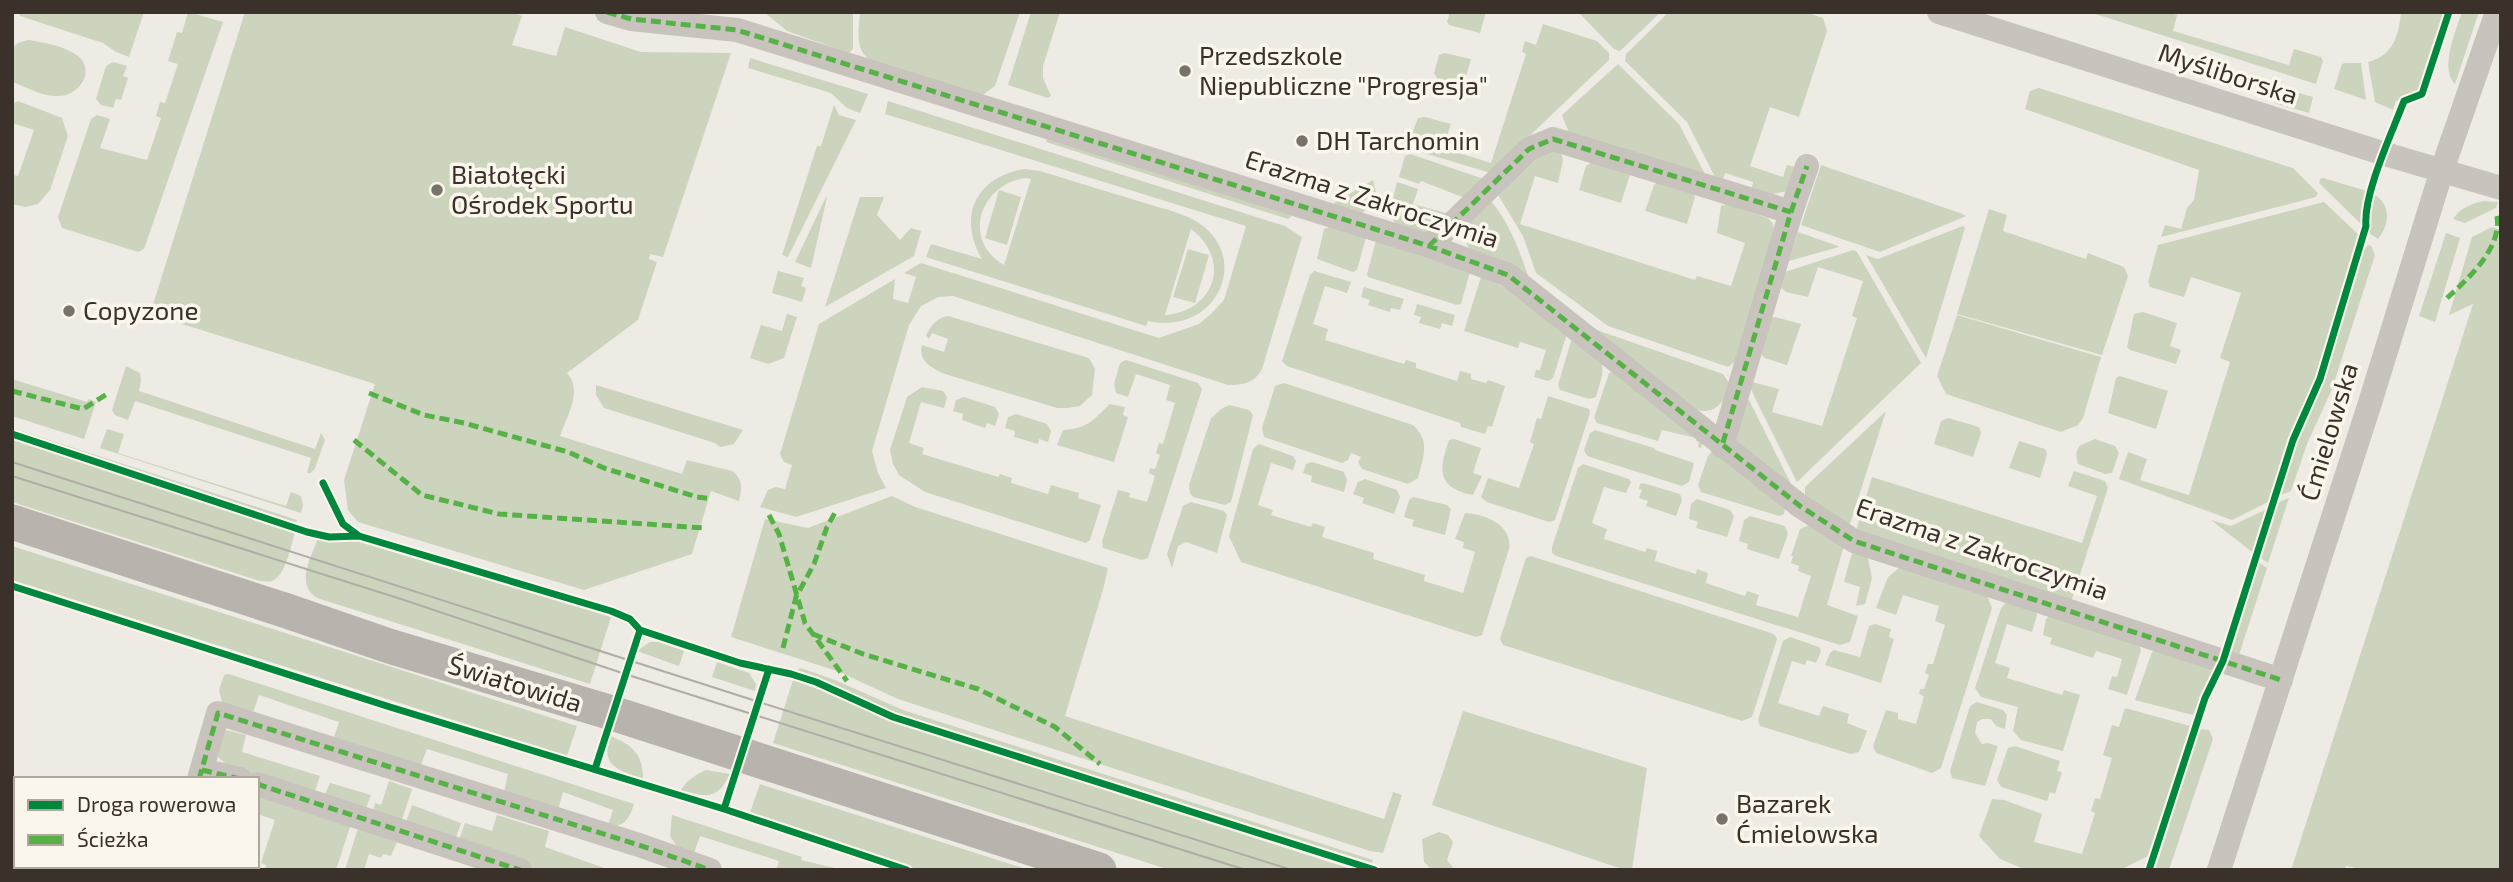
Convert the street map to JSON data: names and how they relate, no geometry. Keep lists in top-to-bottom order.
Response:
{
  "streets": {
    "street": [
      "Myśliborska",
      "Erazma z Zakroczymia",
      "Ćmielowska",
      "Światowida"
    ]
  },
  "crossings": [
    ["Myśliborska", "Ćmielowska"],
    ["Erazma z Zakroczymia", "Ćmielowska"]
  ],
  "places": [
    "Przedszkole Niepubliczne \"Progresja\"",
    "DH Tarchomin",
    "Białołęcki Ośrodek Sportu",
    "Copyzone",
    "Bazarek Ćmielowska"
  ],
  "legend": ["Droga rowerowa", "Ścieżka"]
}
